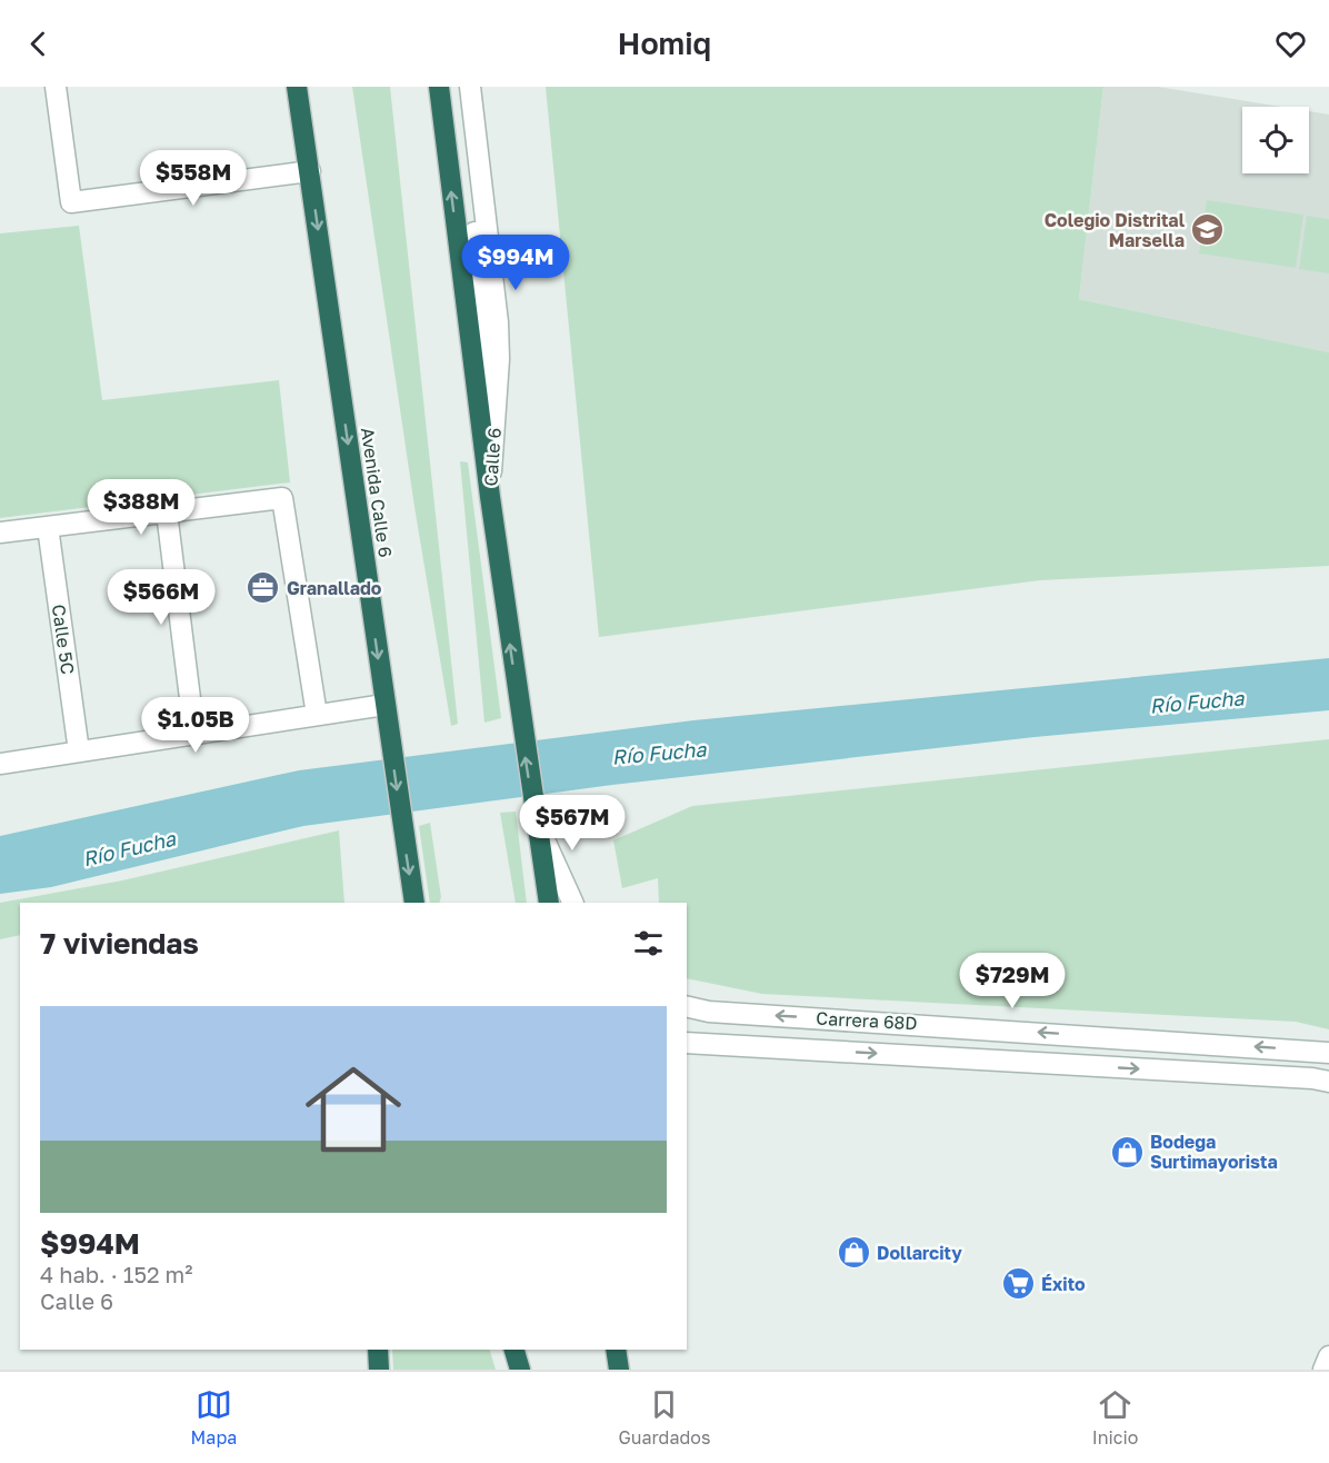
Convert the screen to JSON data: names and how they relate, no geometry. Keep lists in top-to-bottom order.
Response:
{
  "streets": {
    "highway": ["Avenida Calle 6"],
    "street": ["Calle 6", "Calle 5C", "Carrera 68D"]
  },
  "water": ["Río Fucha"],
  "places": {
    "school or university": ["Colegio Distrital Marsella"],
    "office": ["Granallado"],
    "shop": ["Bodega Surtimayorista", "Dollarcity"],
    "supermarket": ["Éxito"]
  },
  "page": {
    "header": "Homiq",
    "price": [
      "$558M",
      "$994M",
      "$388M",
      "$566M",
      "$1.05B",
      "$567M",
      "$729M"
    ],
    "heading": "7 viviendas",
    "list": [
      {
        "name": "$994M",
        "note": "4 hab. · 152 m² · Calle 6"
      }
    ],
    "tabs": ["Mapa", "Guardados", "Inicio"]
  }
}
